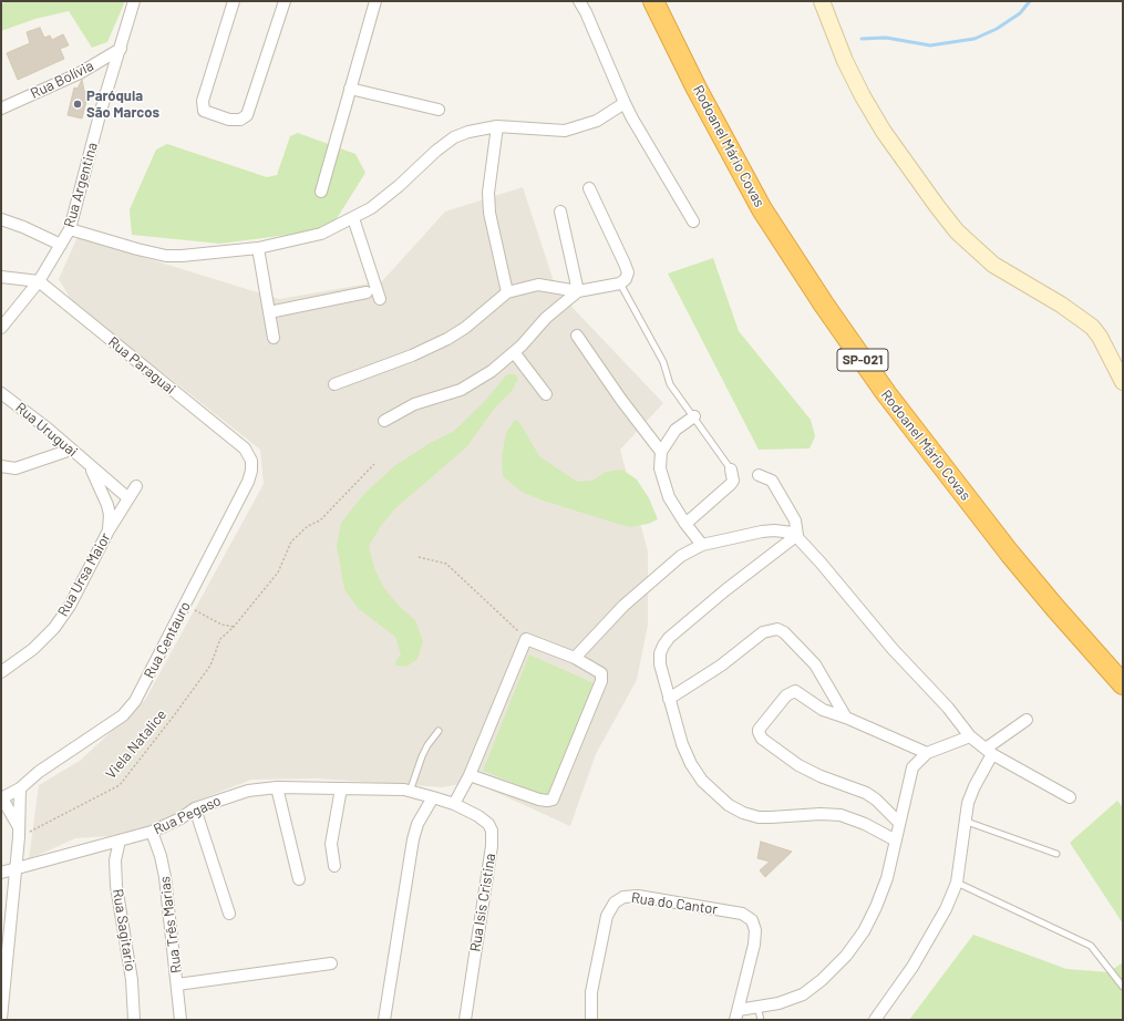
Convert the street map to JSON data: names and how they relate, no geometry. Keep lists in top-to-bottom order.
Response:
{
  "streets": {
    "highway": ["Rodoanel Mário Covas", "SP-021"],
    "street": [
      "Rua Bolívia",
      "Rua Argentina",
      "Rua Paraguai",
      "Rua Uruguai",
      "Rua Ursa Maior",
      "Rua Centauro",
      "Rua Pegaso",
      "Rua Isis Cristina",
      "Rua do Cantor",
      "Rua Três Marias",
      "Rua Sagitario"
    ],
    "path": ["Viela Natalice"]
  },
  "crossings": [
    ["Rua Bolívia", "Rua Argentina"],
    ["Rua Argentina", "Rua Paraguai"],
    ["Rua Paraguai", "Rua Centauro"],
    ["Rua Uruguai", "Rua Ursa Maior"],
    ["Rua Pegaso", "Rua Isis Cristina"],
    ["Rua Pegaso", "Rua Três Marias"],
    ["Rua Pegaso", "Rua Sagitario"]
  ],
  "places": ["Paróquia São Marcos"]
}
